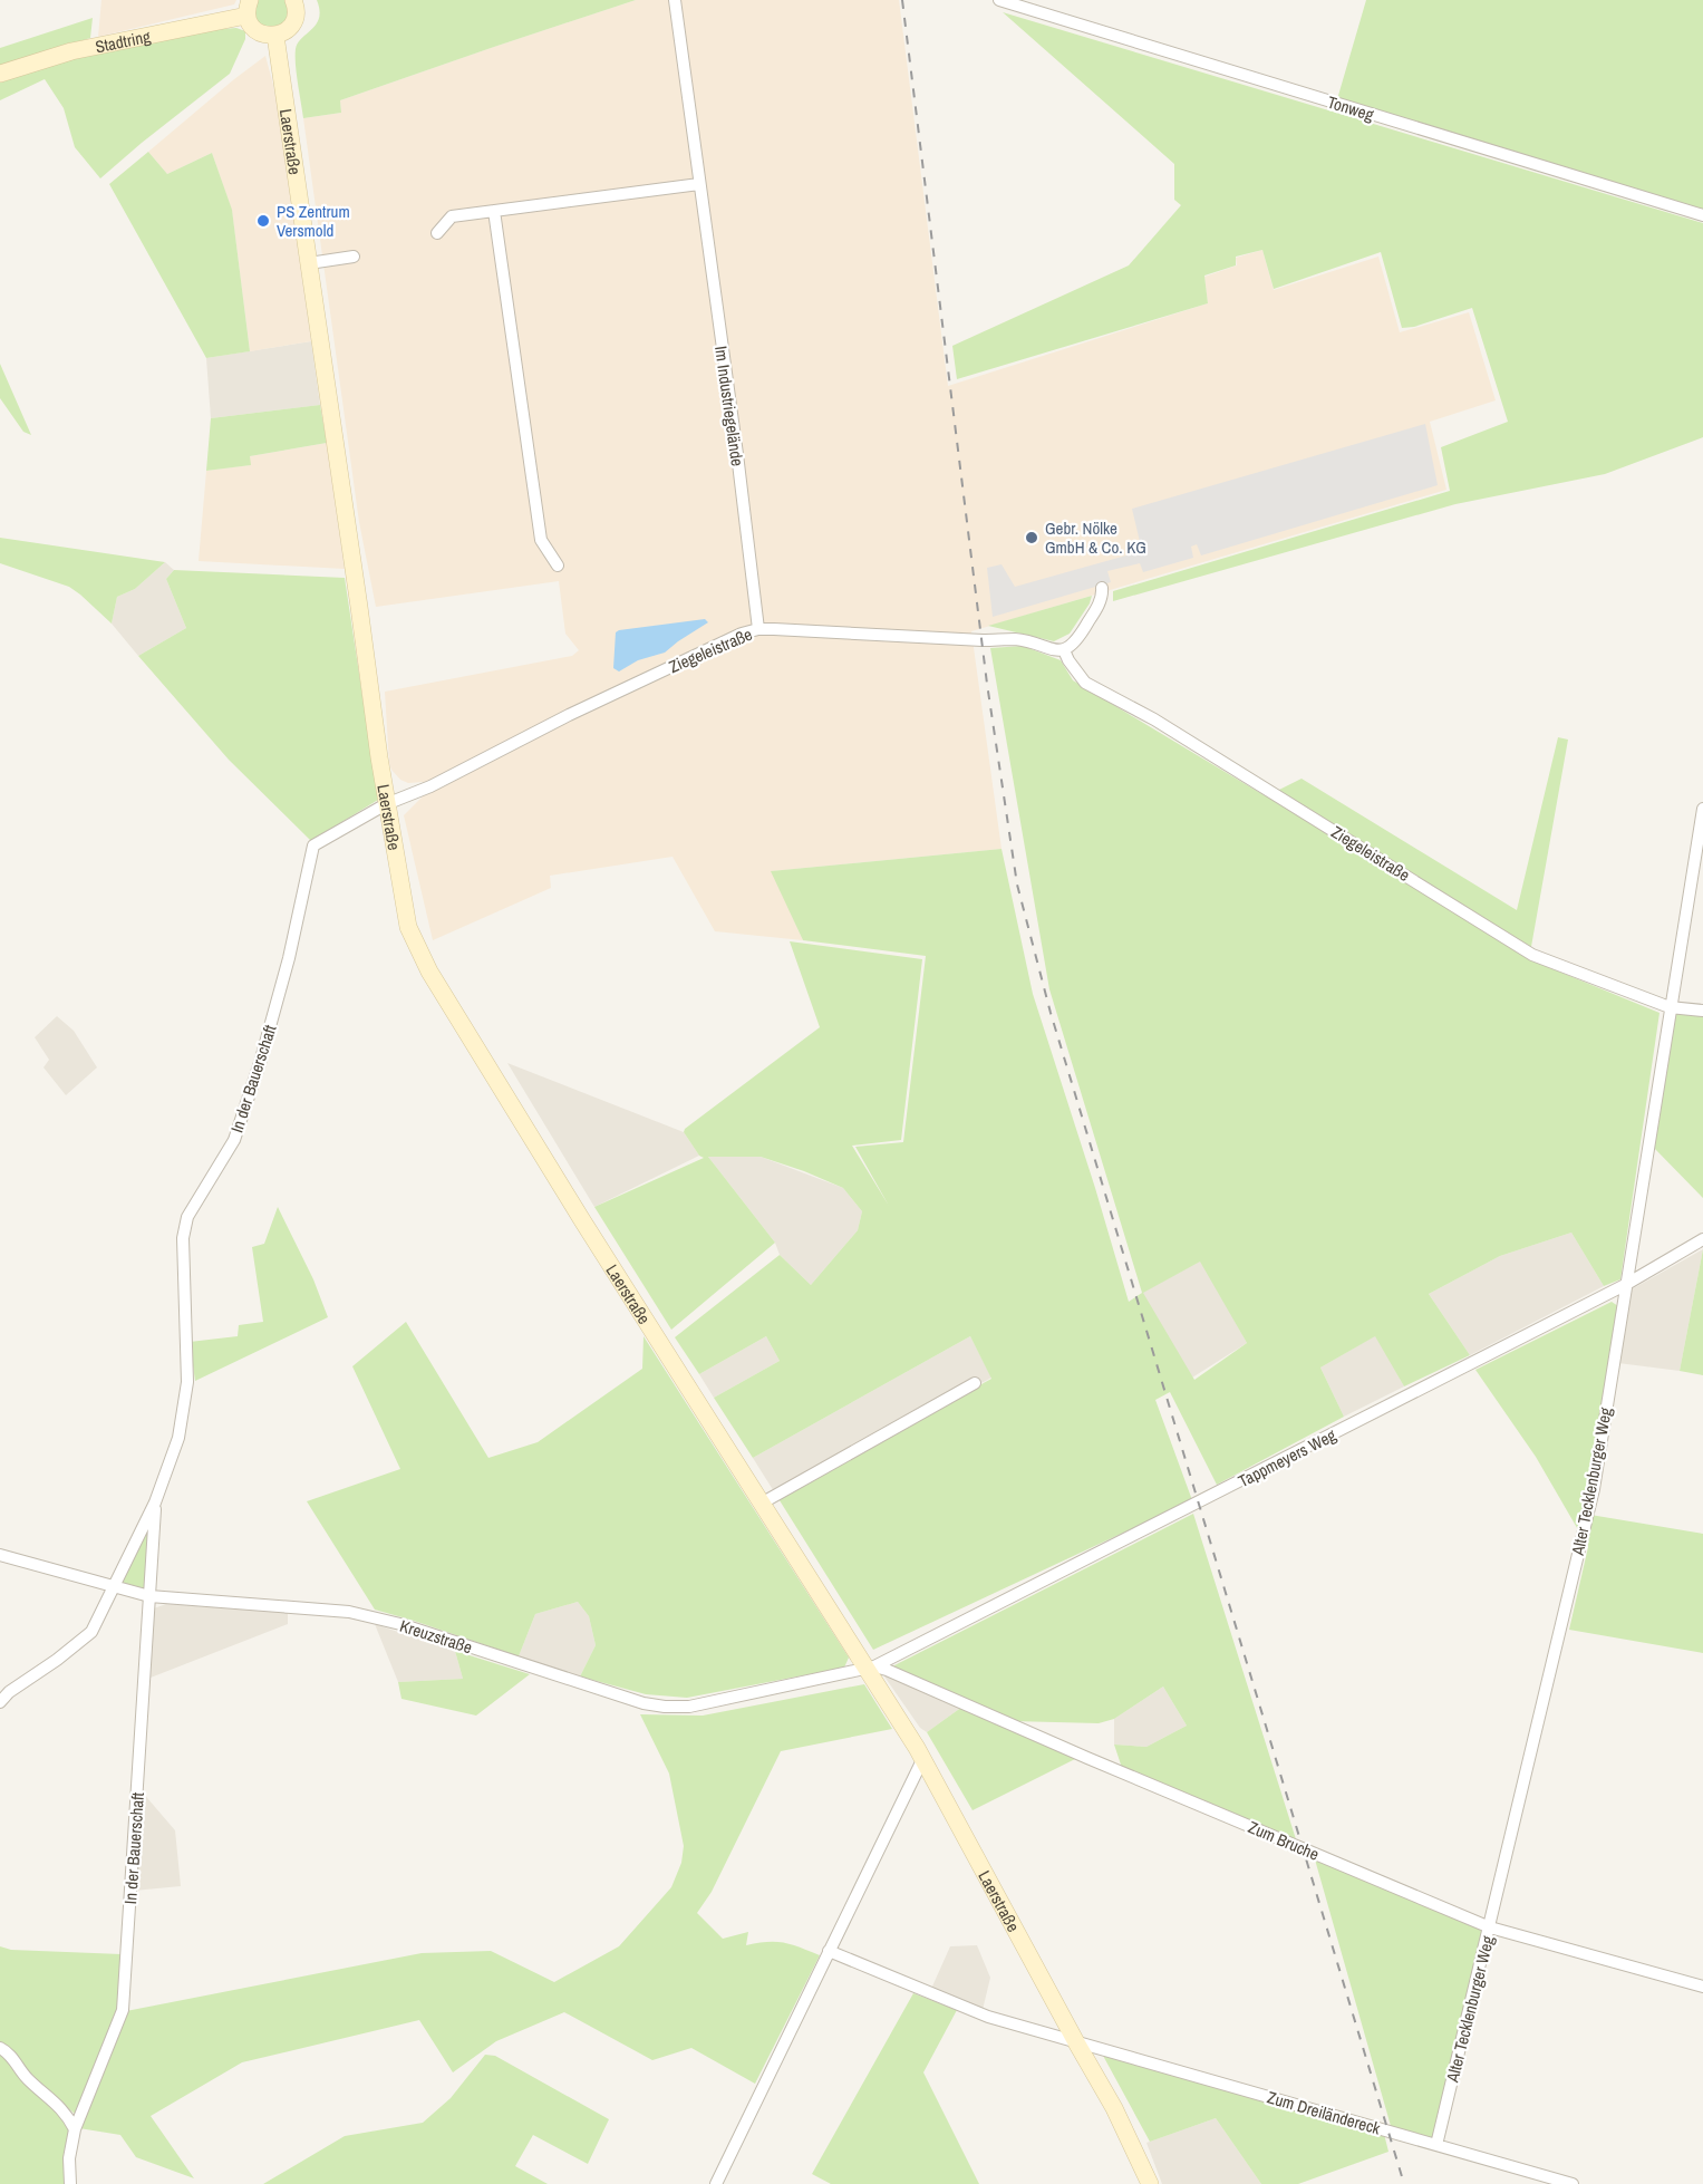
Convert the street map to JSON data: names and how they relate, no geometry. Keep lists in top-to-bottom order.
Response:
{
  "streets": {
    "main road": ["Stadtring", "Laerstraße"],
    "street": [
      "Tonweg",
      "Im Industriegelände",
      "Ziegeleistraße",
      "In der Bauerschaft",
      "Tappmeyers Weg",
      "Alter Tecklenburger Weg",
      "Kreuzstraße",
      "Zum Bruche",
      "Zum Dreiländereck"
    ]
  },
  "crossings": [
    ["Laerstraße", "Ziegeleistraße"],
    ["Laerstraße", "In der Bauerschaft"],
    ["Laerstraße", "Tappmeyers Weg"],
    ["Laerstraße", "Kreuzstraße"],
    ["Laerstraße", "Zum Bruche"],
    ["Laerstraße", "Zum Dreiländereck"],
    ["Im Industriegelände", "Ziegeleistraße"],
    ["Ziegeleistraße", "In der Bauerschaft"],
    ["Ziegeleistraße", "Alter Tecklenburger Weg"],
    ["In der Bauerschaft", "Kreuzstraße"],
    ["Tappmeyers Weg", "Alter Tecklenburger Weg"],
    ["Tappmeyers Weg", "Kreuzstraße"],
    ["Tappmeyers Weg", "Zum Bruche"],
    ["Alter Tecklenburger Weg", "Zum Bruche"],
    ["Alter Tecklenburger Weg", "Zum Dreiländereck"],
    ["Kreuzstraße", "Zum Bruche"]
  ],
  "places": ["PS Zentrum Versmold", "Gebr. Nölke GmbH & Co. KG"]
}
